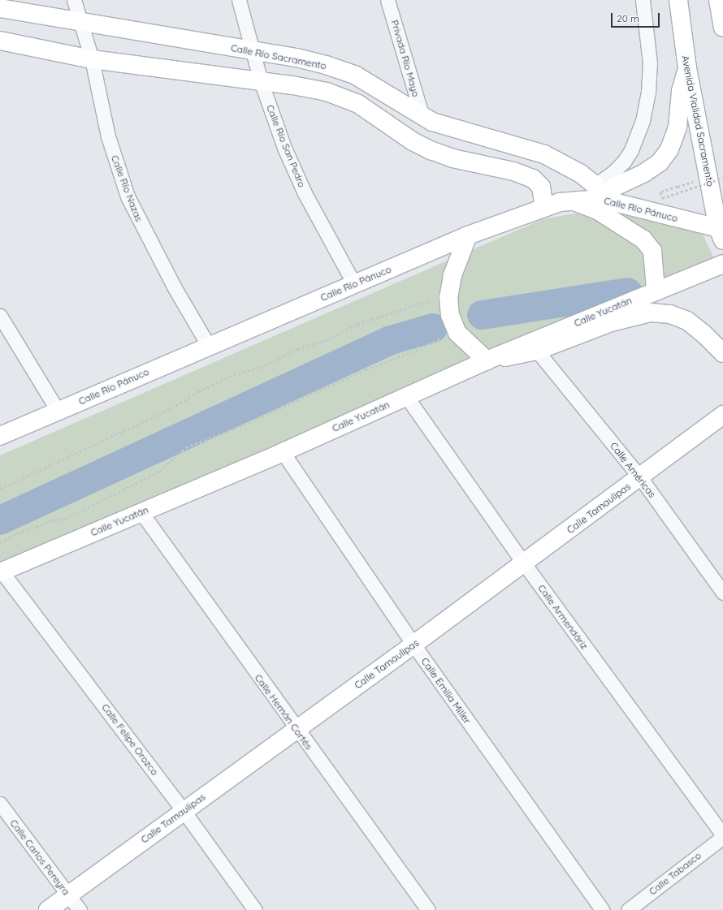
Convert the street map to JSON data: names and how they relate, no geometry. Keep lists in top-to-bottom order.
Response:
{
  "streets": {
    "main road": [
      "Calle Río Sacramento",
      "Avenida Vialidad Sacramento",
      "Calle Río Pánuco",
      "Calle Yucatán",
      "Calle Tamaulipas"
    ],
    "street": [
      "Privada Río Mayo",
      "Calle Río San Pedro",
      "Calle Río Nazas",
      "Calle Américas",
      "Calle Armendáriz",
      "Calle Emilia Miller",
      "Calle Hernán Cortés",
      "Calle Felipe Orozco",
      "Calle Carlos Pereyra",
      "Calle Tabasco"
    ]
  },
  "crossings": [
    ["Calle Río Sacramento", "Privada Río Mayo"],
    ["Calle Río Sacramento", "Calle Río San Pedro"],
    ["Calle Río Sacramento", "Calle Río Nazas"],
    ["Calle Río Sacramento", "Calle Río Pánuco"],
    ["Avenida Vialidad Sacramento", "Calle Río Pánuco"],
    ["Calle Río San Pedro", "Calle Río Pánuco"],
    ["Calle Río Nazas", "Calle Río Pánuco"],
    ["Calle Yucatán", "Calle Armendáriz"],
    ["Calle Yucatán", "Calle Emilia Miller"],
    ["Calle Yucatán", "Calle Hernán Cortés"],
    ["Calle Yucatán", "Calle Felipe Orozco"],
    ["Calle Américas", "Calle Tamaulipas"],
    ["Calle Tamaulipas", "Calle Armendáriz"],
    ["Calle Tamaulipas", "Calle Emilia Miller"],
    ["Calle Tamaulipas", "Calle Hernán Cortés"],
    ["Calle Tamaulipas", "Calle Felipe Orozco"],
    ["Calle Tamaulipas", "Calle Carlos Pereyra"],
    ["Calle Armendáriz", "Calle Tabasco"]
  ],
  "scale_bar": "20 m"
}
